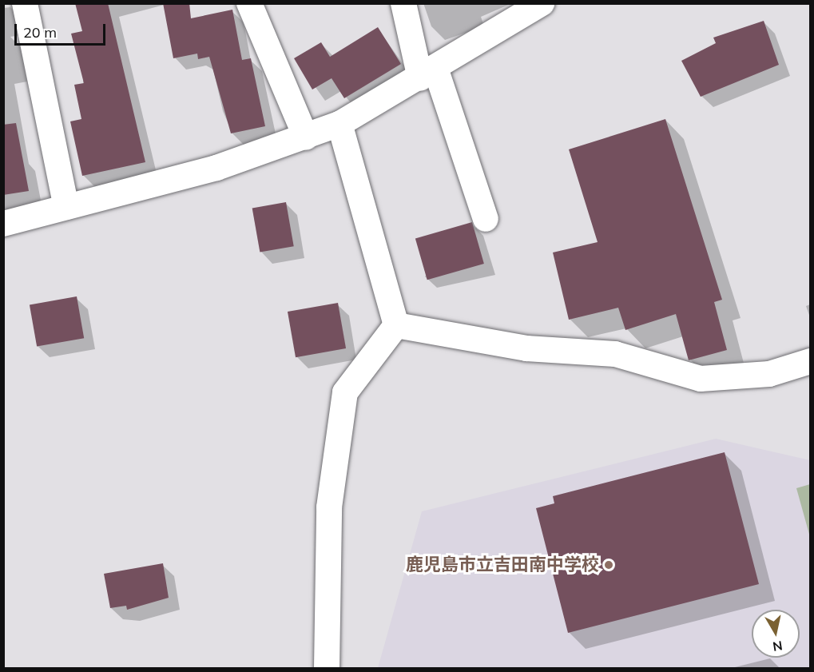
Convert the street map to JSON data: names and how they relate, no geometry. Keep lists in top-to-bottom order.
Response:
{
  "places": ["鹿児島市立吉田南中学校"],
  "scale_bar": "20 m",
  "north": "bottom"
}
